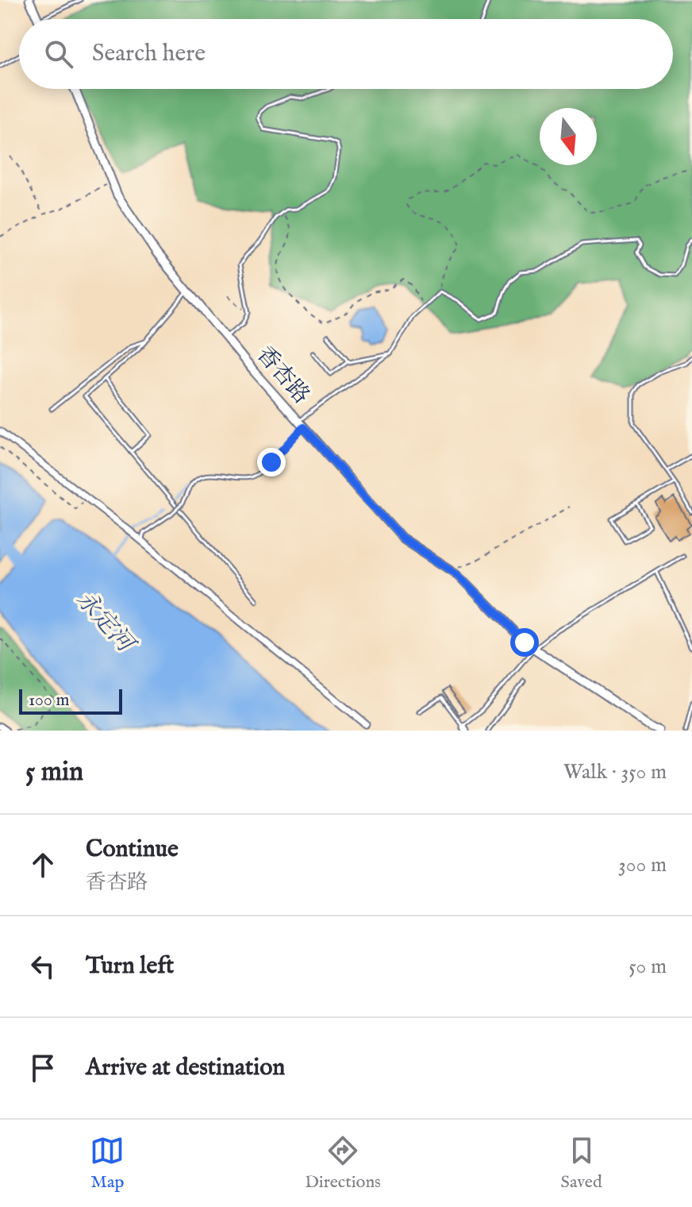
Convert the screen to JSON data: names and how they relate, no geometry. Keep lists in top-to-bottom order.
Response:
{
  "streets": {
    "street": ["香杏路"]
  },
  "water": ["永定河"],
  "scale_bar": "100 m",
  "north": "bottom",
  "page": {
    "search": "Search here",
    "scale": "100 m",
    "heading": ["5 min", "Walk · 350 m"],
    "list": [
      ["Continue", "香杏路", "300 m"],
      ["Turn left", "50 m"],
      "Arrive at destination"
    ],
    "nav": ["Map", "Directions", "Saved"]
  }
}
